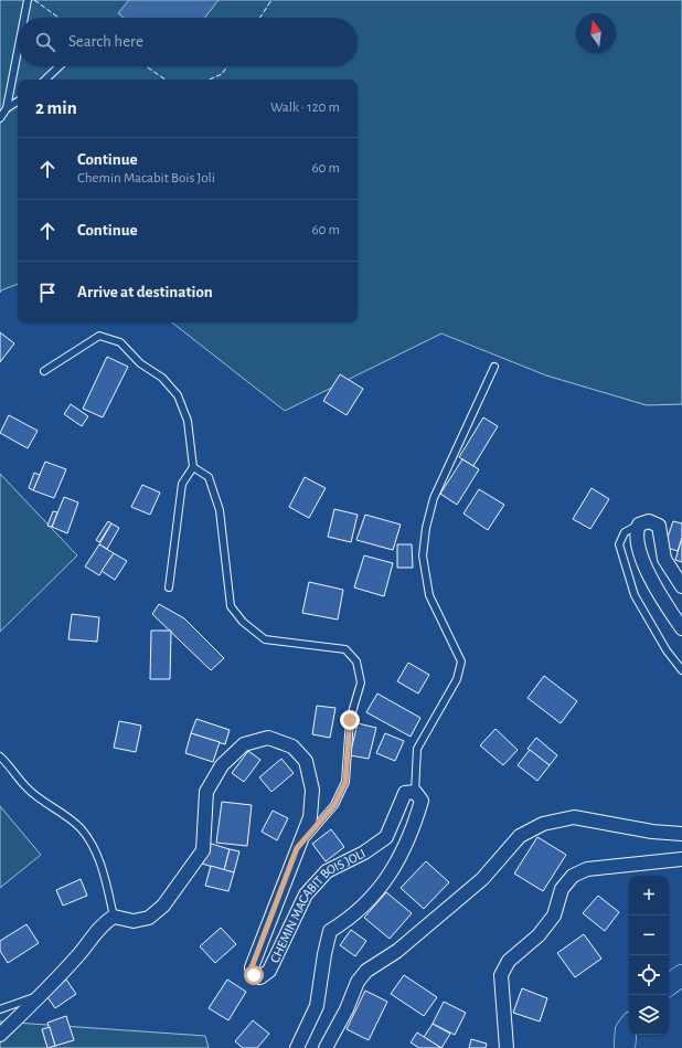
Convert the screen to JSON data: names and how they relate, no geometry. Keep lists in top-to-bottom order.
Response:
{
  "streets": {
    "street": ["CHEMIN MACABIT BOIS JOLI"]
  },
  "north": "top",
  "page": {
    "search": "Search here",
    "heading": ["2 min", "Walk · 120 m"],
    "list": [
      ["Continue", "Chemin Macabit Bois Joli", "60 m"],
      ["Continue", "60 m"],
      "Arrive at destination"
    ],
    "map_buttons": ["+", "−"]
  }
}
